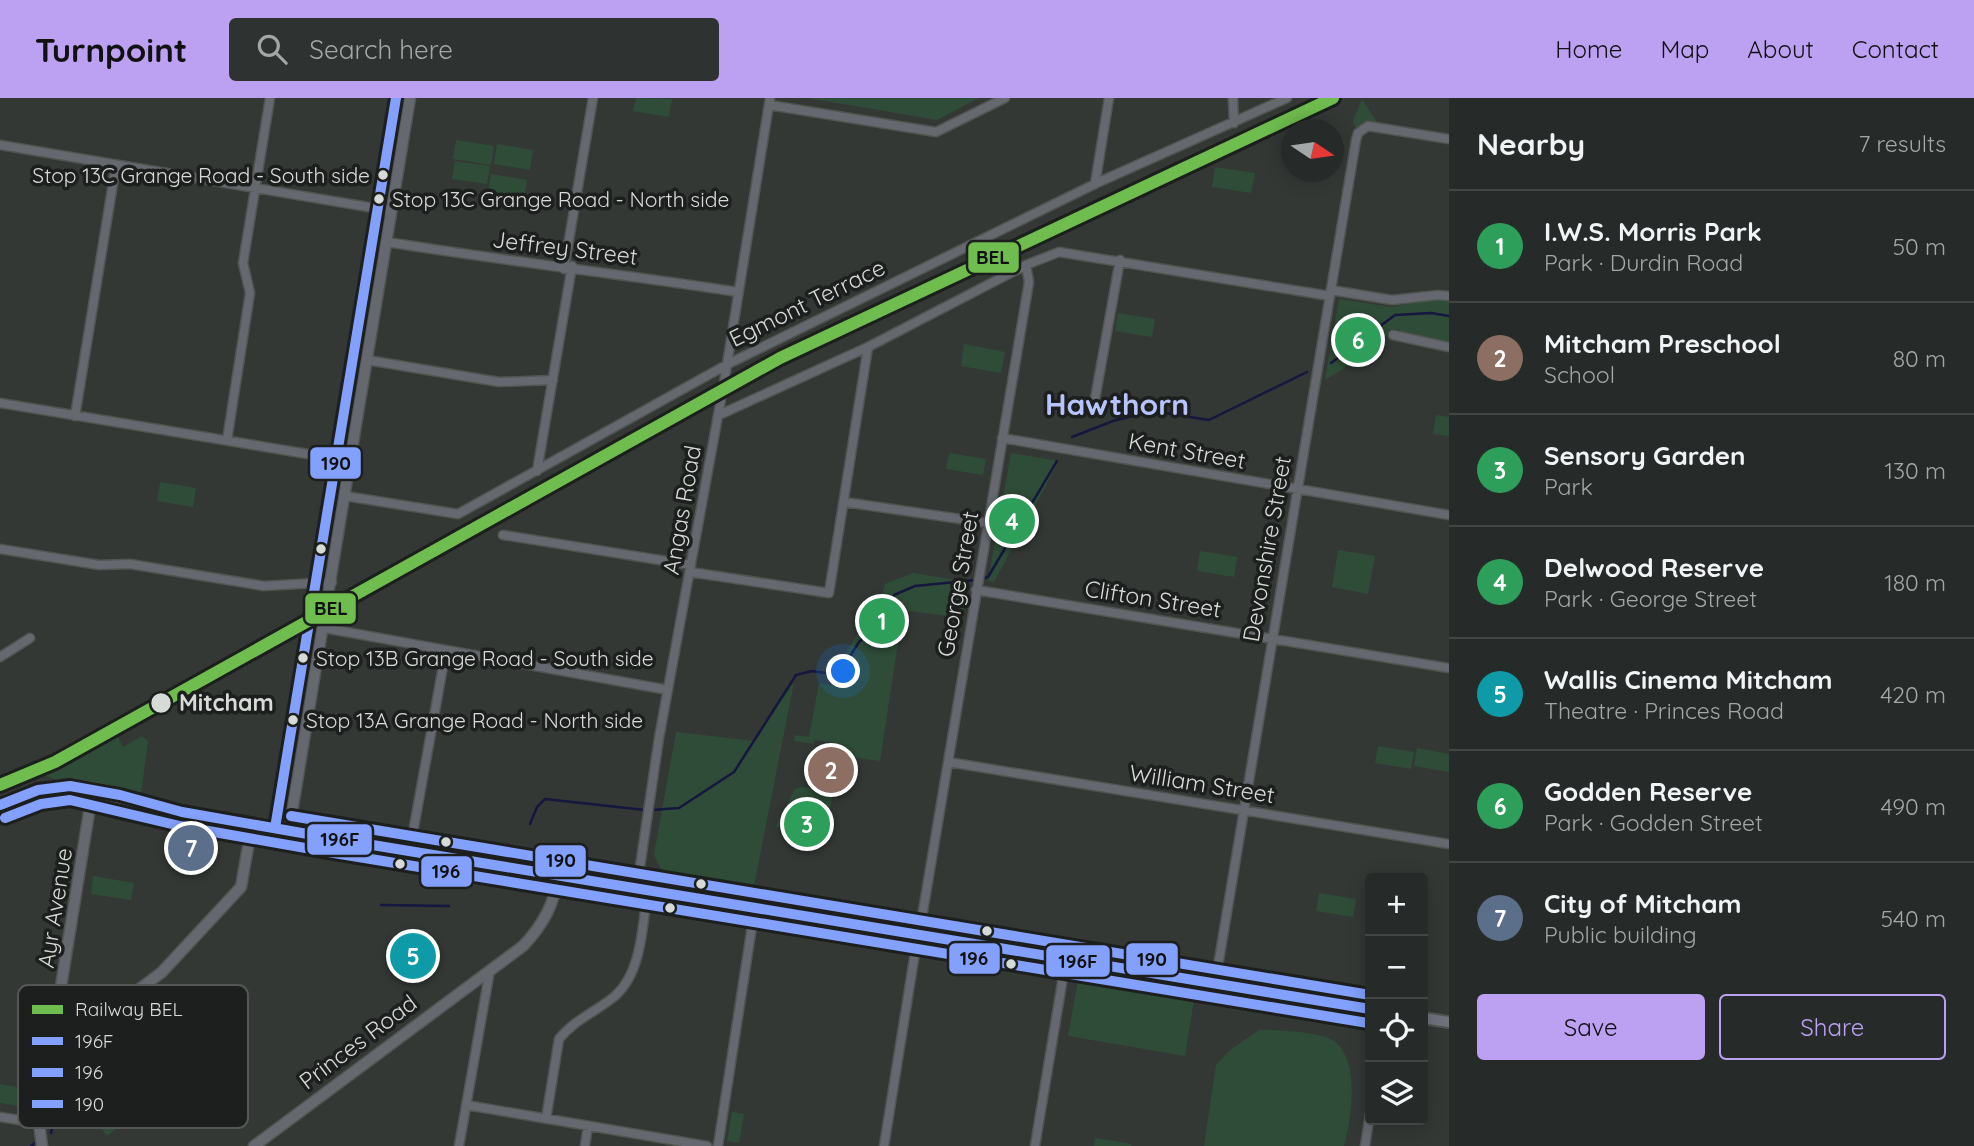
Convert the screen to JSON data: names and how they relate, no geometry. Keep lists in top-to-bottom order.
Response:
{
  "streets": {
    "street": [
      "Jeffrey Street",
      "Egmont Terrace",
      "Kent Street",
      "Angas Road",
      "Devonshire Street",
      "George Street",
      "Clifton Street",
      "William Street",
      "Ayr Avenue",
      "Princes Road"
    ]
  },
  "crossings": [
    ["Jeffrey Street", "Angas Road"],
    ["Egmont Terrace", "Angas Road"],
    ["Kent Street", "Devonshire Street"],
    ["Kent Street", "George Street"],
    ["Devonshire Street", "Clifton Street"],
    ["Devonshire Street", "William Street"],
    ["George Street", "Clifton Street"],
    ["George Street", "William Street"]
  ],
  "districts": ["Hawthorn"],
  "places": [
    "Stop 13C Grange Road - South side",
    "Stop 13C Grange Road - North side",
    "Stop 13B Grange Road - South side",
    "Mitcham",
    "Stop 13A Grange Road - North side"
  ],
  "lines": [
    "rail line BEL",
    "transit line 190",
    "transit line 196F",
    "transit line 196"
  ],
  "legend": [
    "Railway BEL",
    "196F",
    "196",
    "190"
  ],
  "north": "right",
  "page": {
    "header": "Turnpoint",
    "search": "Search here",
    "nav": [
      "Home",
      "Map",
      "About",
      "Contact"
    ],
    "heading": ["Nearby", "7 results"],
    "list": [
      {
        "mark": "1",
        "name": "I.W.S. Morris Park",
        "note": "Park · Durdin Road",
        "value": "50 m"
      },
      {
        "mark": "2",
        "name": "Mitcham Preschool",
        "note": "School",
        "value": "80 m"
      },
      {
        "mark": "3",
        "name": "Sensory Garden",
        "note": "Park",
        "value": "130 m"
      },
      {
        "mark": "4",
        "name": "Delwood Reserve",
        "note": "Park · George Street",
        "value": "180 m"
      },
      {
        "mark": "5",
        "name": "Wallis Cinema Mitcham",
        "note": "Theatre · Princes Road",
        "value": "420 m"
      },
      {
        "mark": "6",
        "name": "Godden Reserve",
        "note": "Park · Godden Street",
        "value": "490 m"
      },
      {
        "mark": "7",
        "name": "City of Mitcham",
        "note": "Public building",
        "value": "540 m"
      }
    ],
    "pins": [
      "6",
      "4",
      "1",
      "2",
      "3",
      "7",
      "5"
    ],
    "map_buttons": ["+", "−"],
    "buttons": ["Save", "Share"]
  }
}
